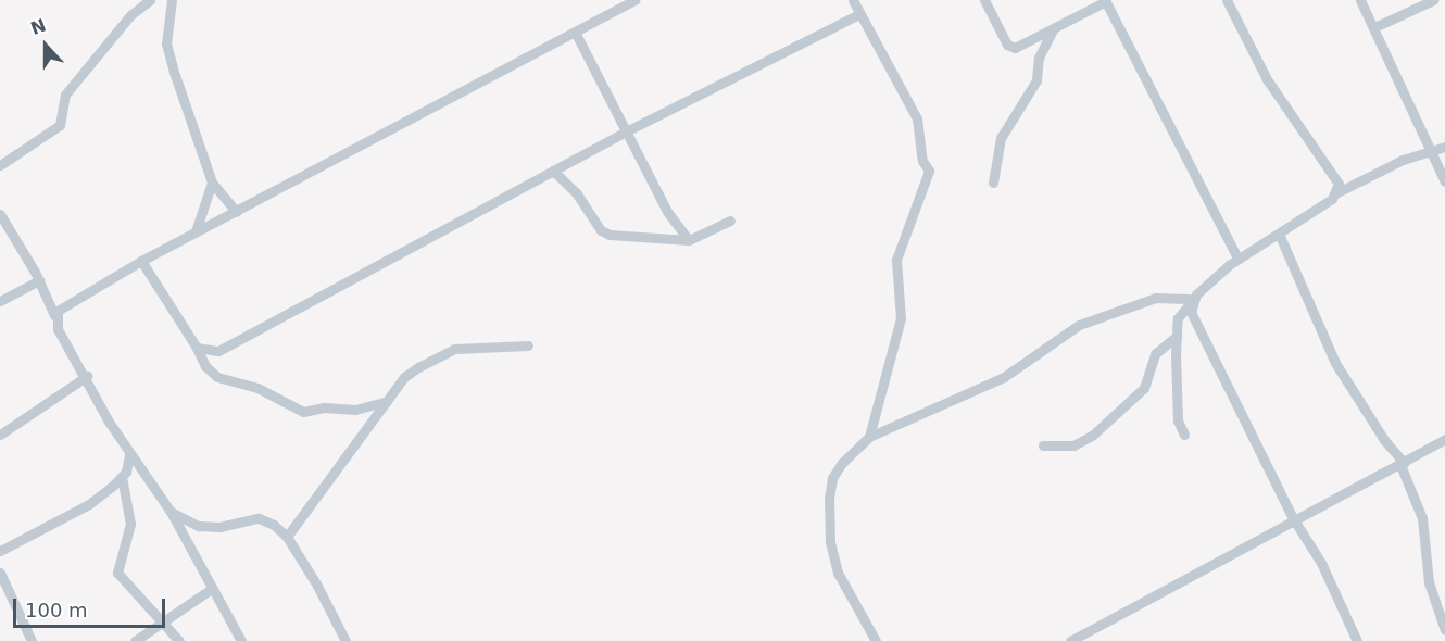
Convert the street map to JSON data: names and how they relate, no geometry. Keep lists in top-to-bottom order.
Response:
{
  "scale_bar": "100 m",
  "north": "top"
}
